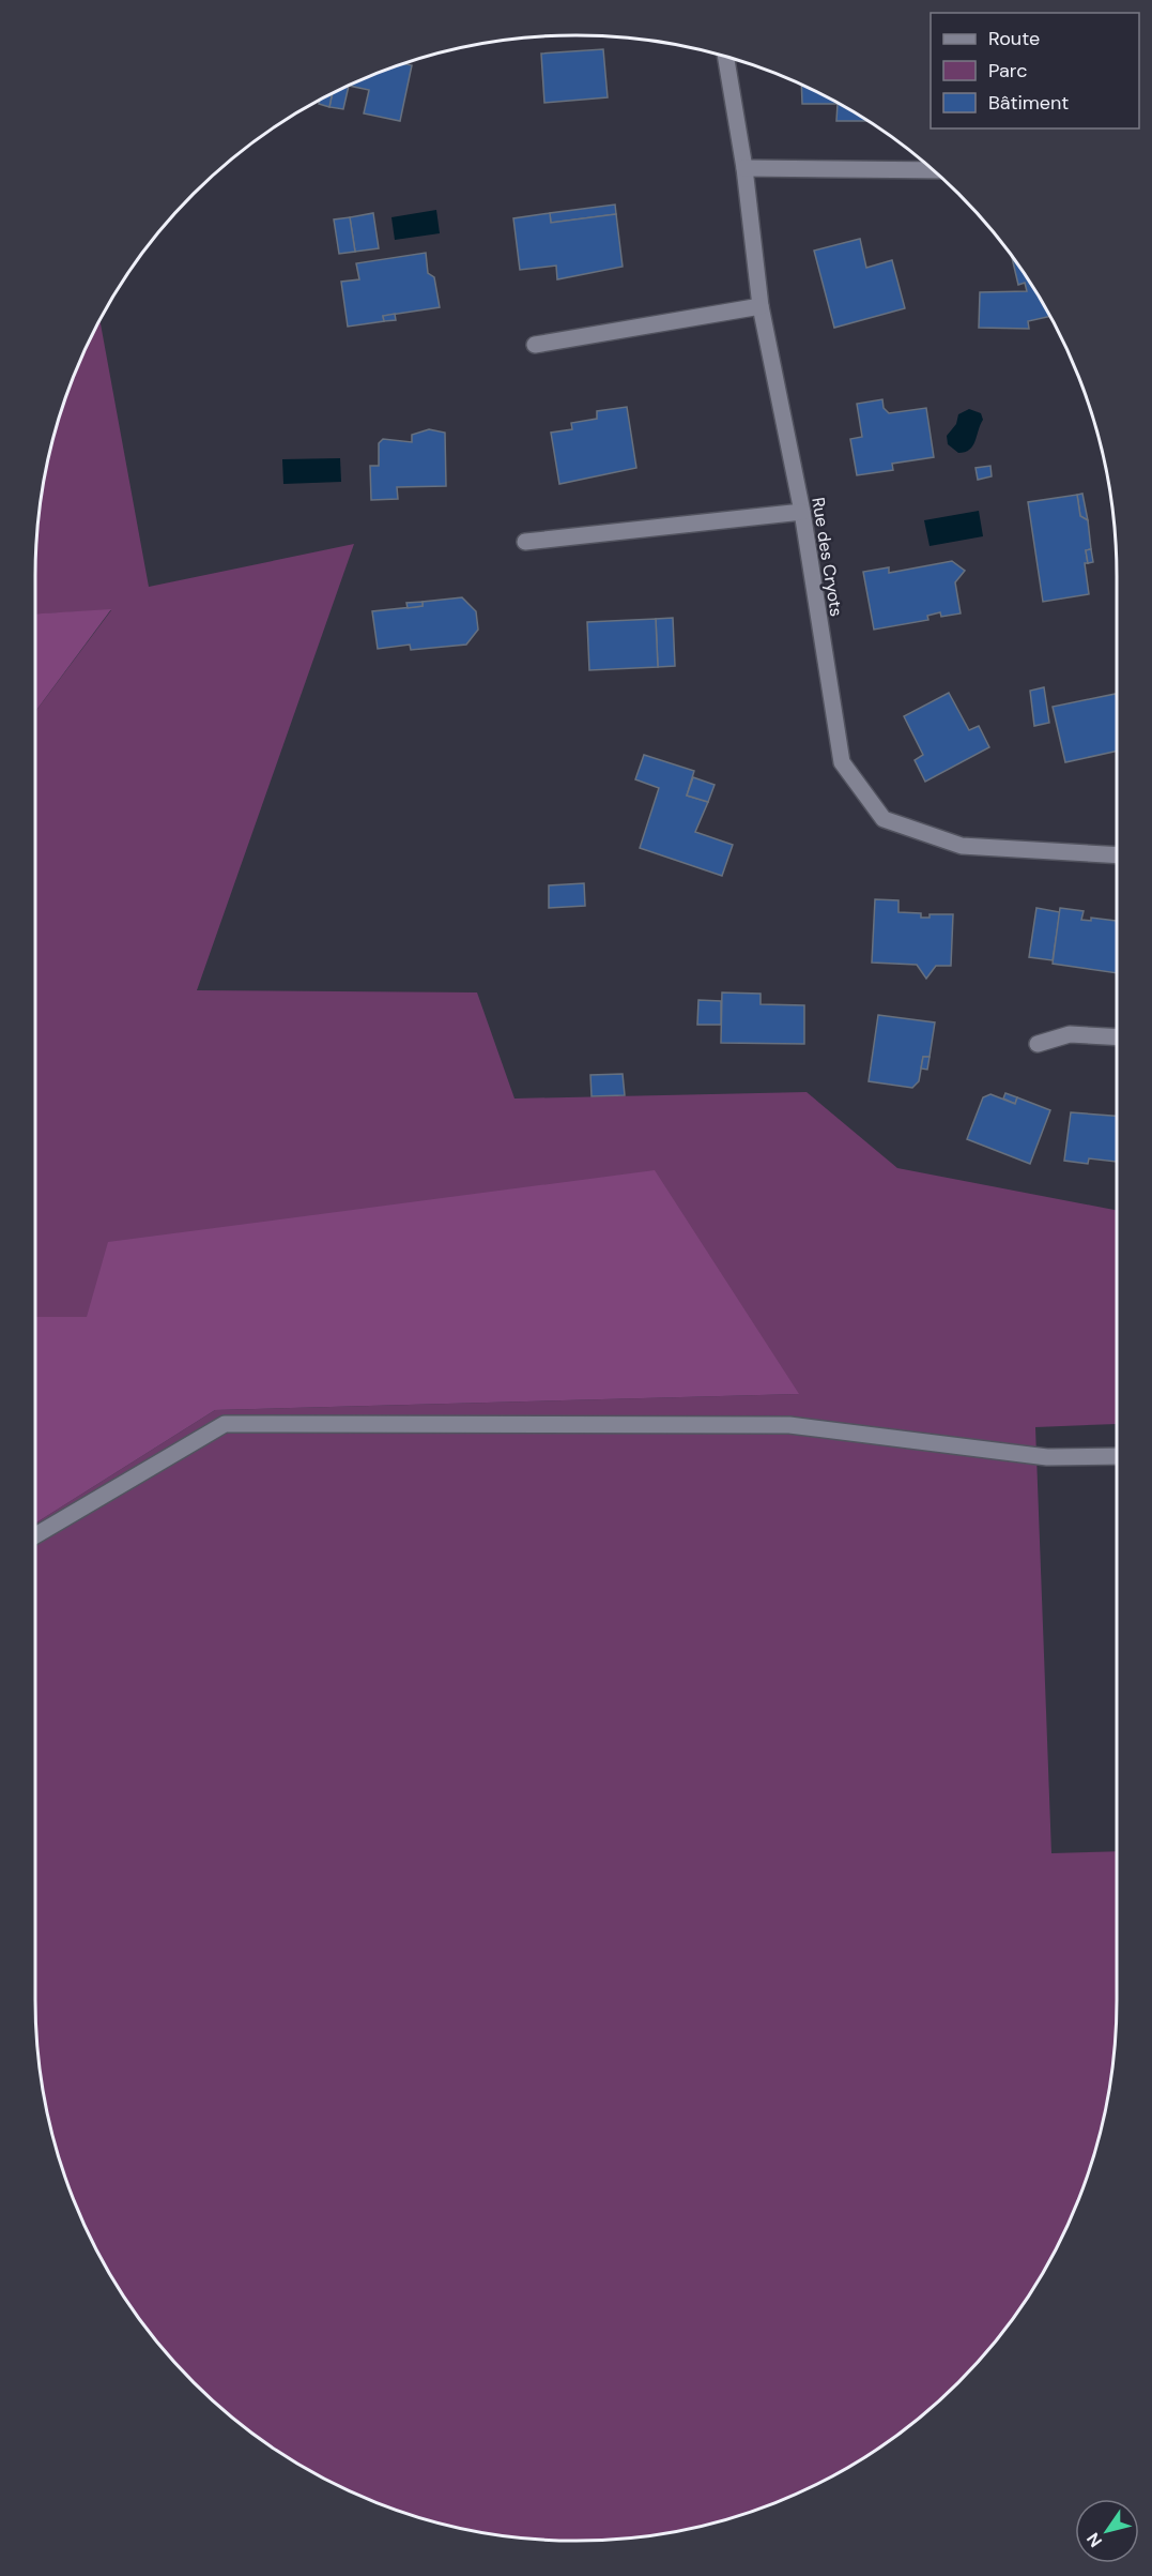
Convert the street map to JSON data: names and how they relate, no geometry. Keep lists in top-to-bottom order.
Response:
{
  "streets": {
    "street": ["Rue des Cryots"]
  },
  "legend": ["Route", "Parc", "Bâtiment"],
  "north": "bottom left"
}
